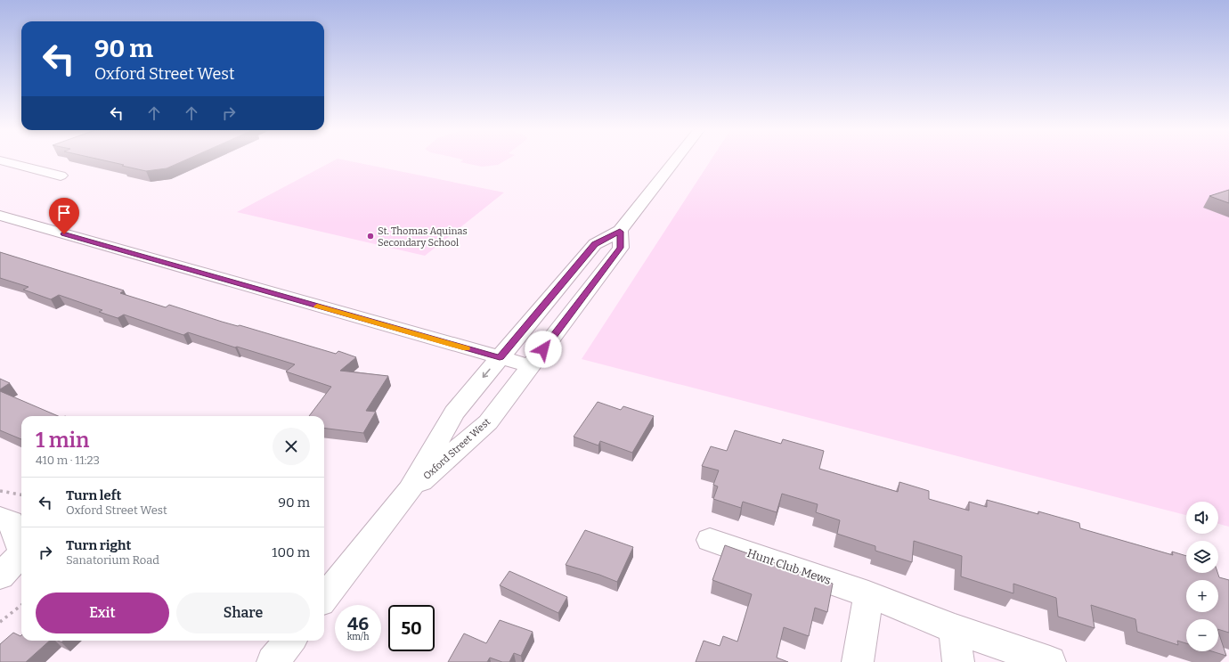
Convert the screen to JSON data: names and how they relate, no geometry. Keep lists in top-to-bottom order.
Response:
{
  "streets": {
    "main road": ["Oxford Street West", "Hunt Club Mews"]
  },
  "places": ["St. Thomas Aquinas Secondary School"],
  "page": {
    "turn": ["90 m", "Oxford Street West"],
    "heading": ["1 min", "410 m · 11:23"],
    "list": [
      {
        "name": "Turn left",
        "note": "Oxford Street West",
        "value": "90 m"
      },
      {
        "name": "Turn right",
        "note": "Sanatorium Road",
        "value": "100 m"
      }
    ],
    "map_buttons": ["+", "−"],
    "buttons": ["Exit", "Share"],
    "speed": "46 km/h",
    "limit": "50"
  }
}
